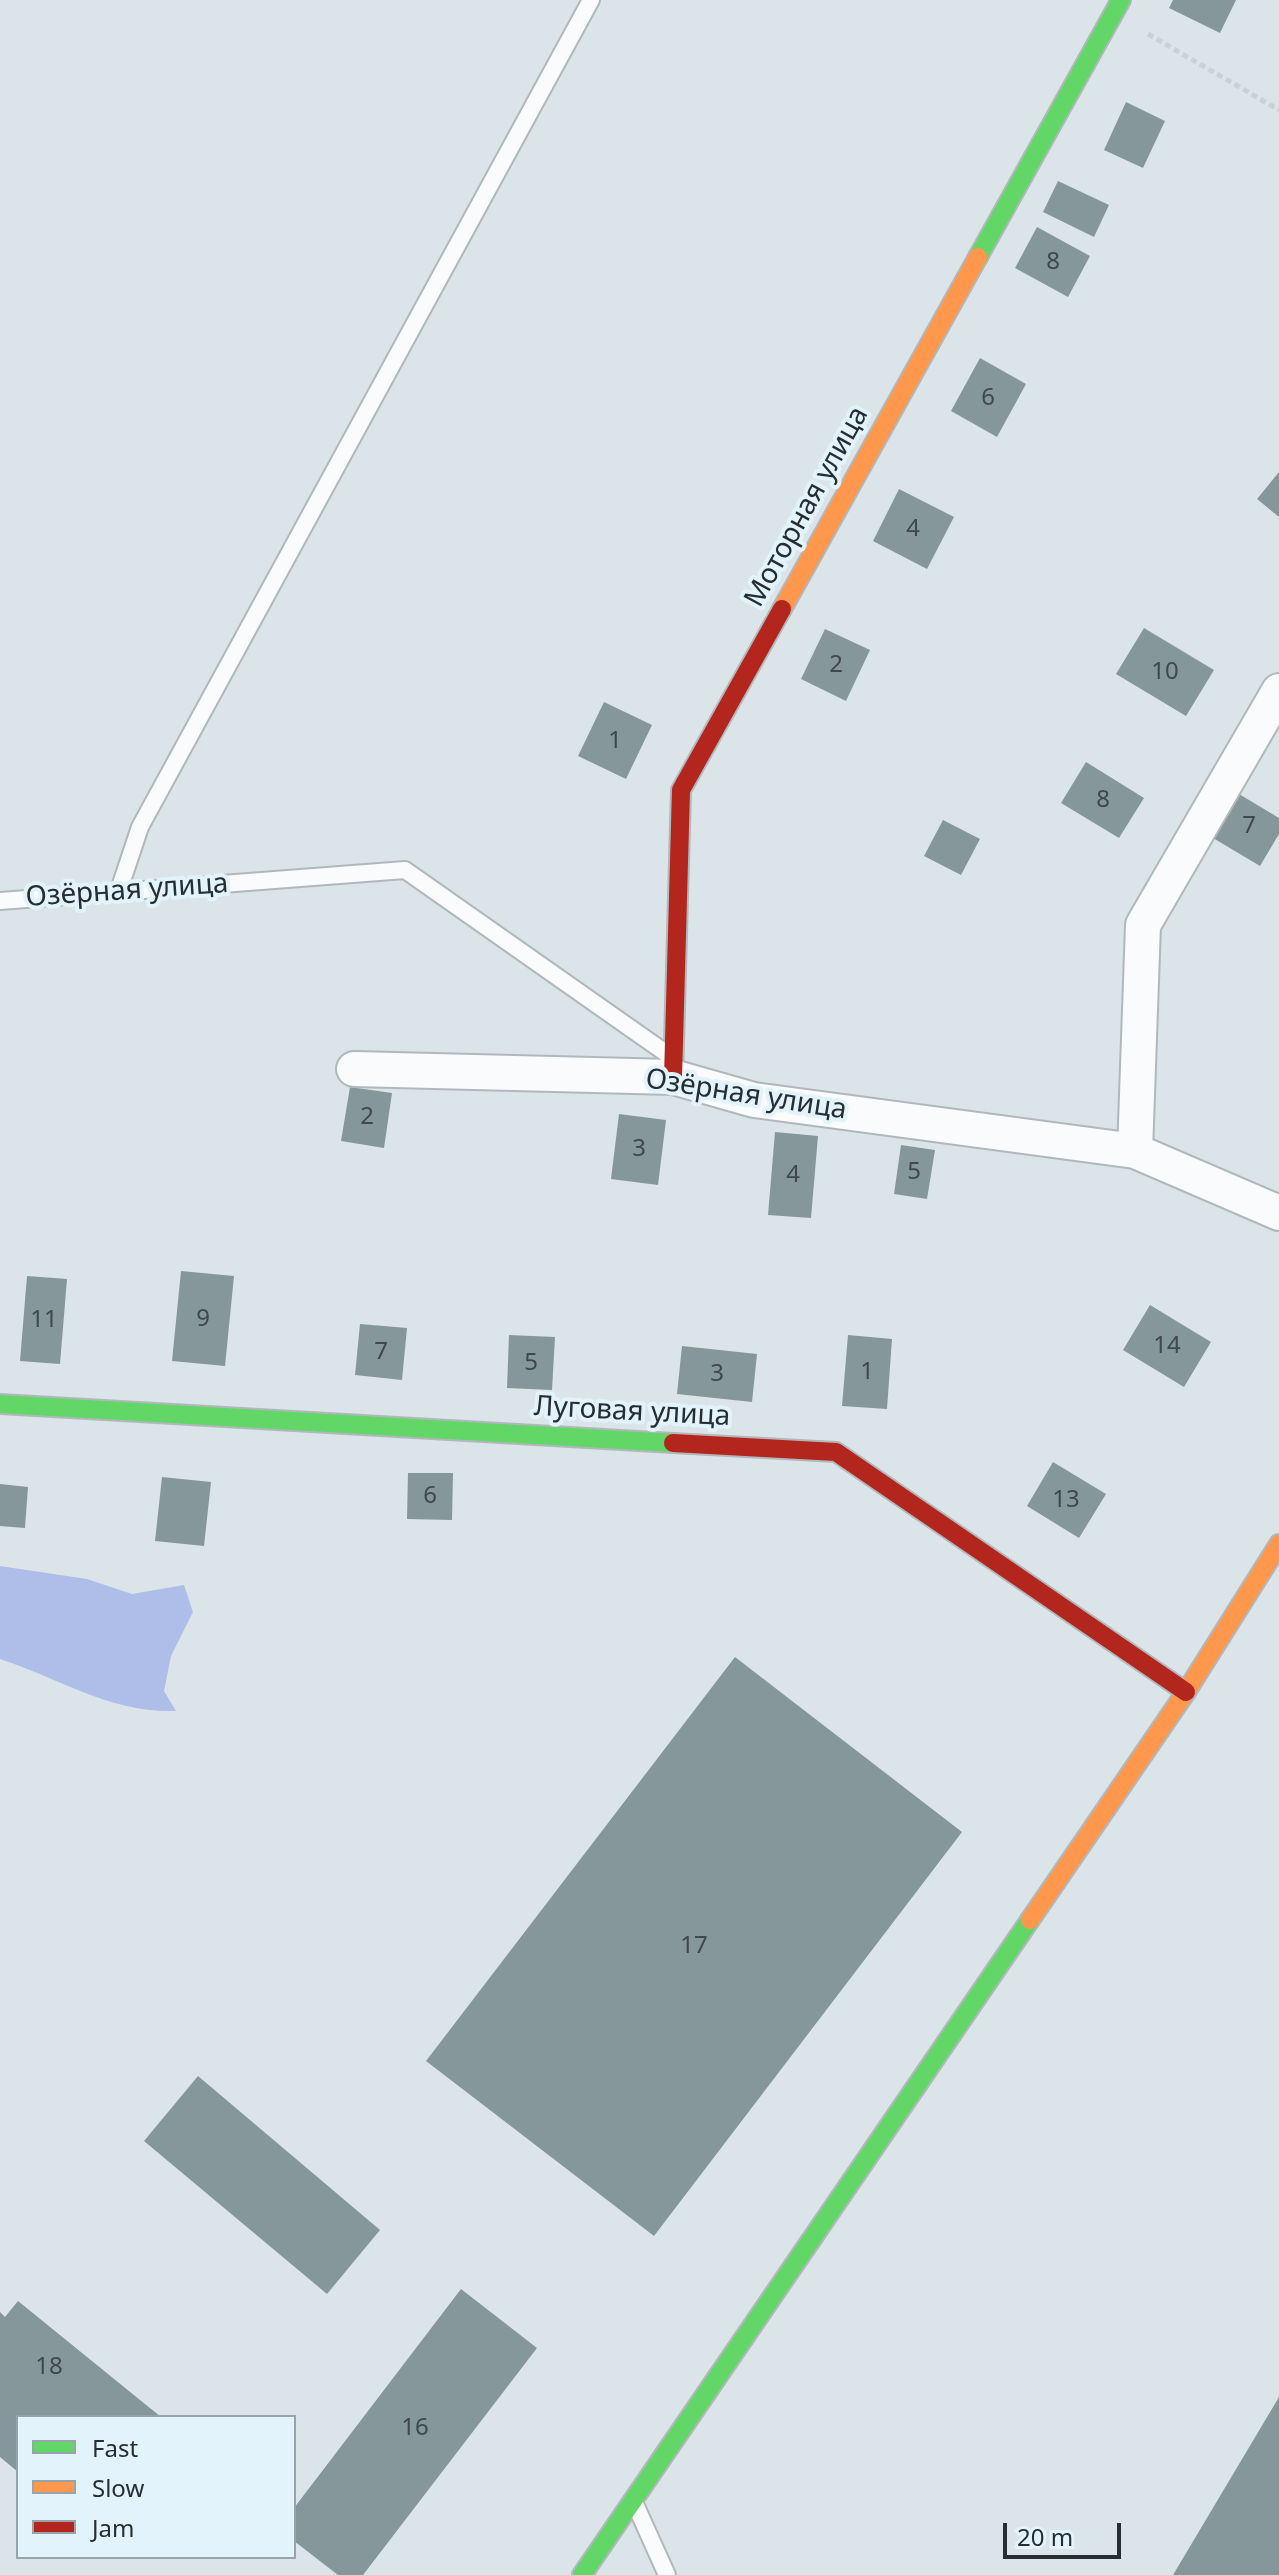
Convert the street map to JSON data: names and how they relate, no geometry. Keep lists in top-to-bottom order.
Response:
{
  "streets": {
    "street": ["Моторная улица", "Озёрная улица", "Луговая улица"]
  },
  "crossings": [
    ["Моторная улица", "Озёрная улица"]
  ],
  "house_numbers": [
    "8",
    "6",
    "4",
    "2",
    "10",
    "1",
    "8",
    "7",
    "2",
    "3",
    "5",
    "4",
    "9",
    "11",
    "14",
    "7",
    "5",
    "1",
    "3",
    "6",
    "13",
    "17",
    "18",
    "16"
  ],
  "legend": ["Fast", "Slow", "Jam"],
  "scale_bar": "20 m"
}
